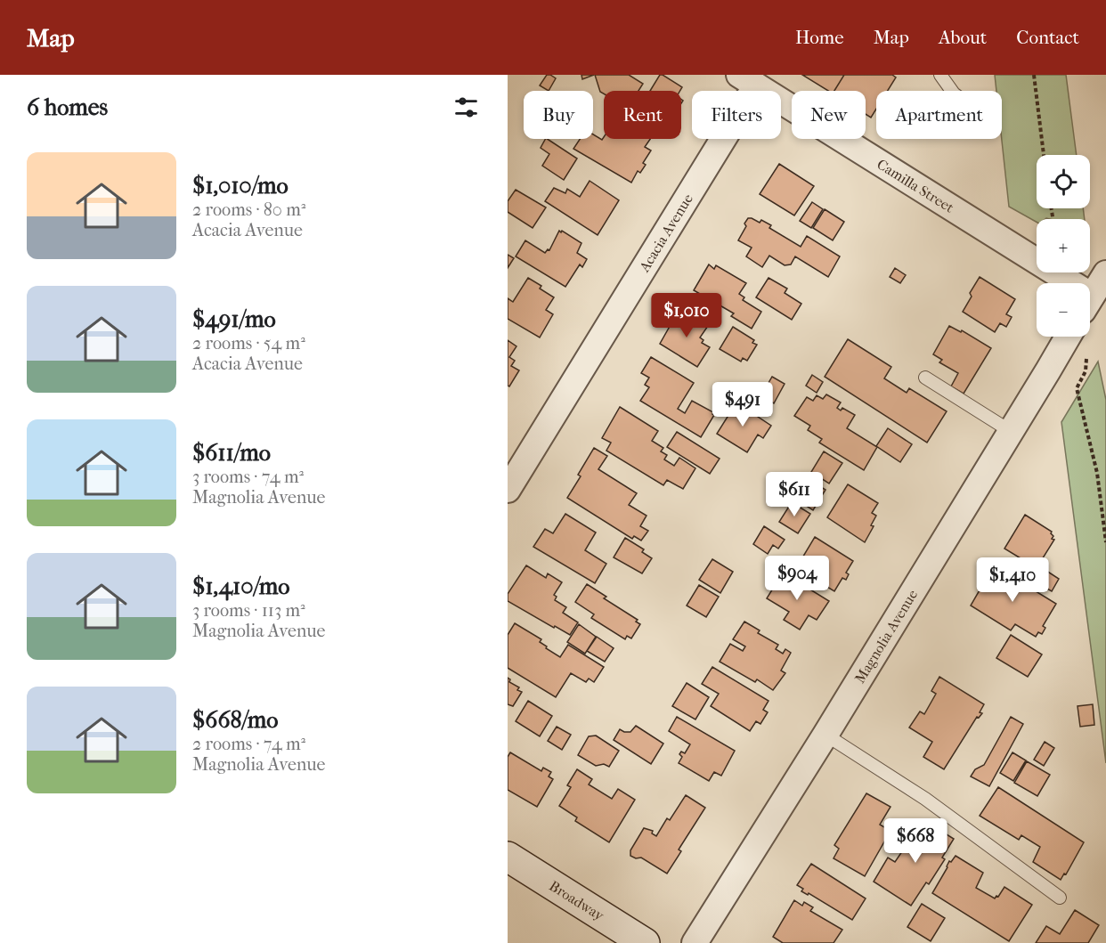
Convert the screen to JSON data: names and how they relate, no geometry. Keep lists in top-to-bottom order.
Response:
{
  "streets": {
    "street": [
      "Camilla Street",
      "Acacia Avenue",
      "Magnolia Avenue",
      "Broadway"
    ]
  },
  "crossings": [
    ["Camilla Street", "Acacia Avenue"]
  ],
  "page": {
    "header": "Map",
    "nav": [
      "Home",
      "Map",
      "About",
      "Contact"
    ],
    "heading": "6 homes",
    "chip": [
      "Buy",
      "Rent",
      "Filters",
      "New",
      "Apartment"
    ],
    "list": [
      {
        "name": "$1,010/mo",
        "note": "2 rooms · 80 m² · Acacia Avenue"
      },
      {
        "name": "$491/mo",
        "note": "2 rooms · 54 m² · Acacia Avenue"
      },
      {
        "name": "$611/mo",
        "note": "3 rooms · 74 m² · Magnolia Avenue"
      },
      {
        "name": "$1,410/mo",
        "note": "3 rooms · 113 m² · Magnolia Avenue"
      },
      {
        "name": "$668/mo",
        "note": "2 rooms · 74 m² · Magnolia Avenue"
      }
    ],
    "map_buttons": ["+", "−"],
    "price": [
      "$1,010",
      "$491",
      "$611",
      "$904",
      "$1,410",
      "$668"
    ]
  }
}
